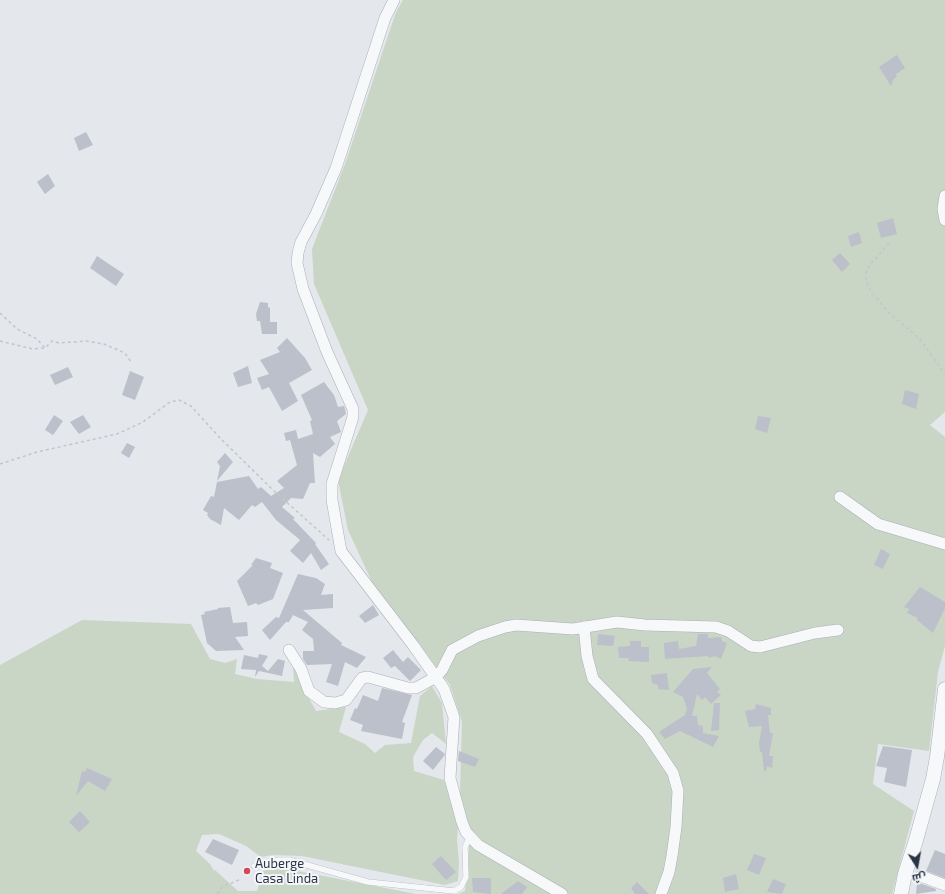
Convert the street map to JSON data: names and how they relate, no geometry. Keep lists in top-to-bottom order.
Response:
{
  "places": ["Auberge Casa Linda"],
  "north": "bottom"
}
